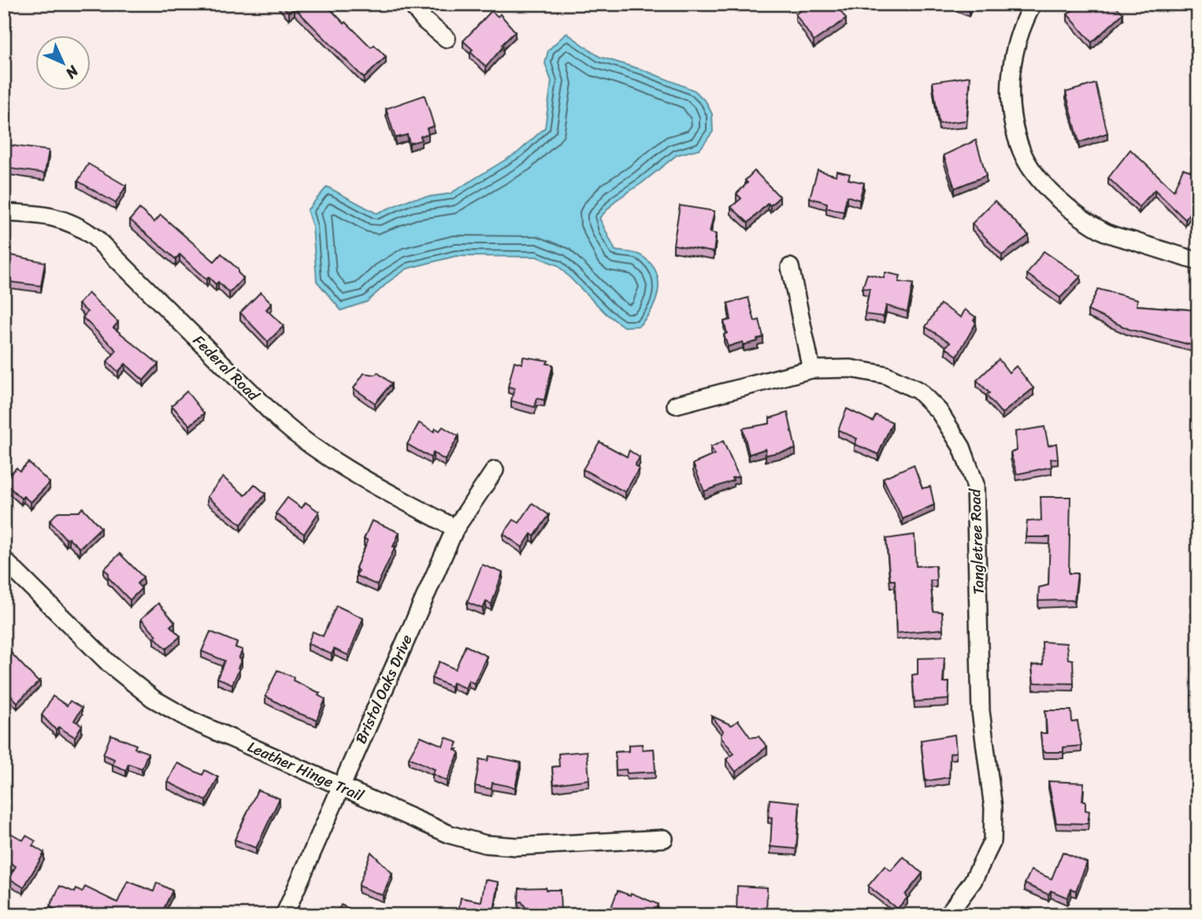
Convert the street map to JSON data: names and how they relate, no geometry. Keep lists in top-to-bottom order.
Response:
{
  "streets": {
    "street": [
      "Federal Road",
      "Tangletree Road",
      "Bristol Oaks Drive",
      "Leather Hinge Trail"
    ]
  },
  "crossings": [
    ["Federal Road", "Bristol Oaks Drive"],
    ["Bristol Oaks Drive", "Leather Hinge Trail"]
  ],
  "north": "bottom right"
}
